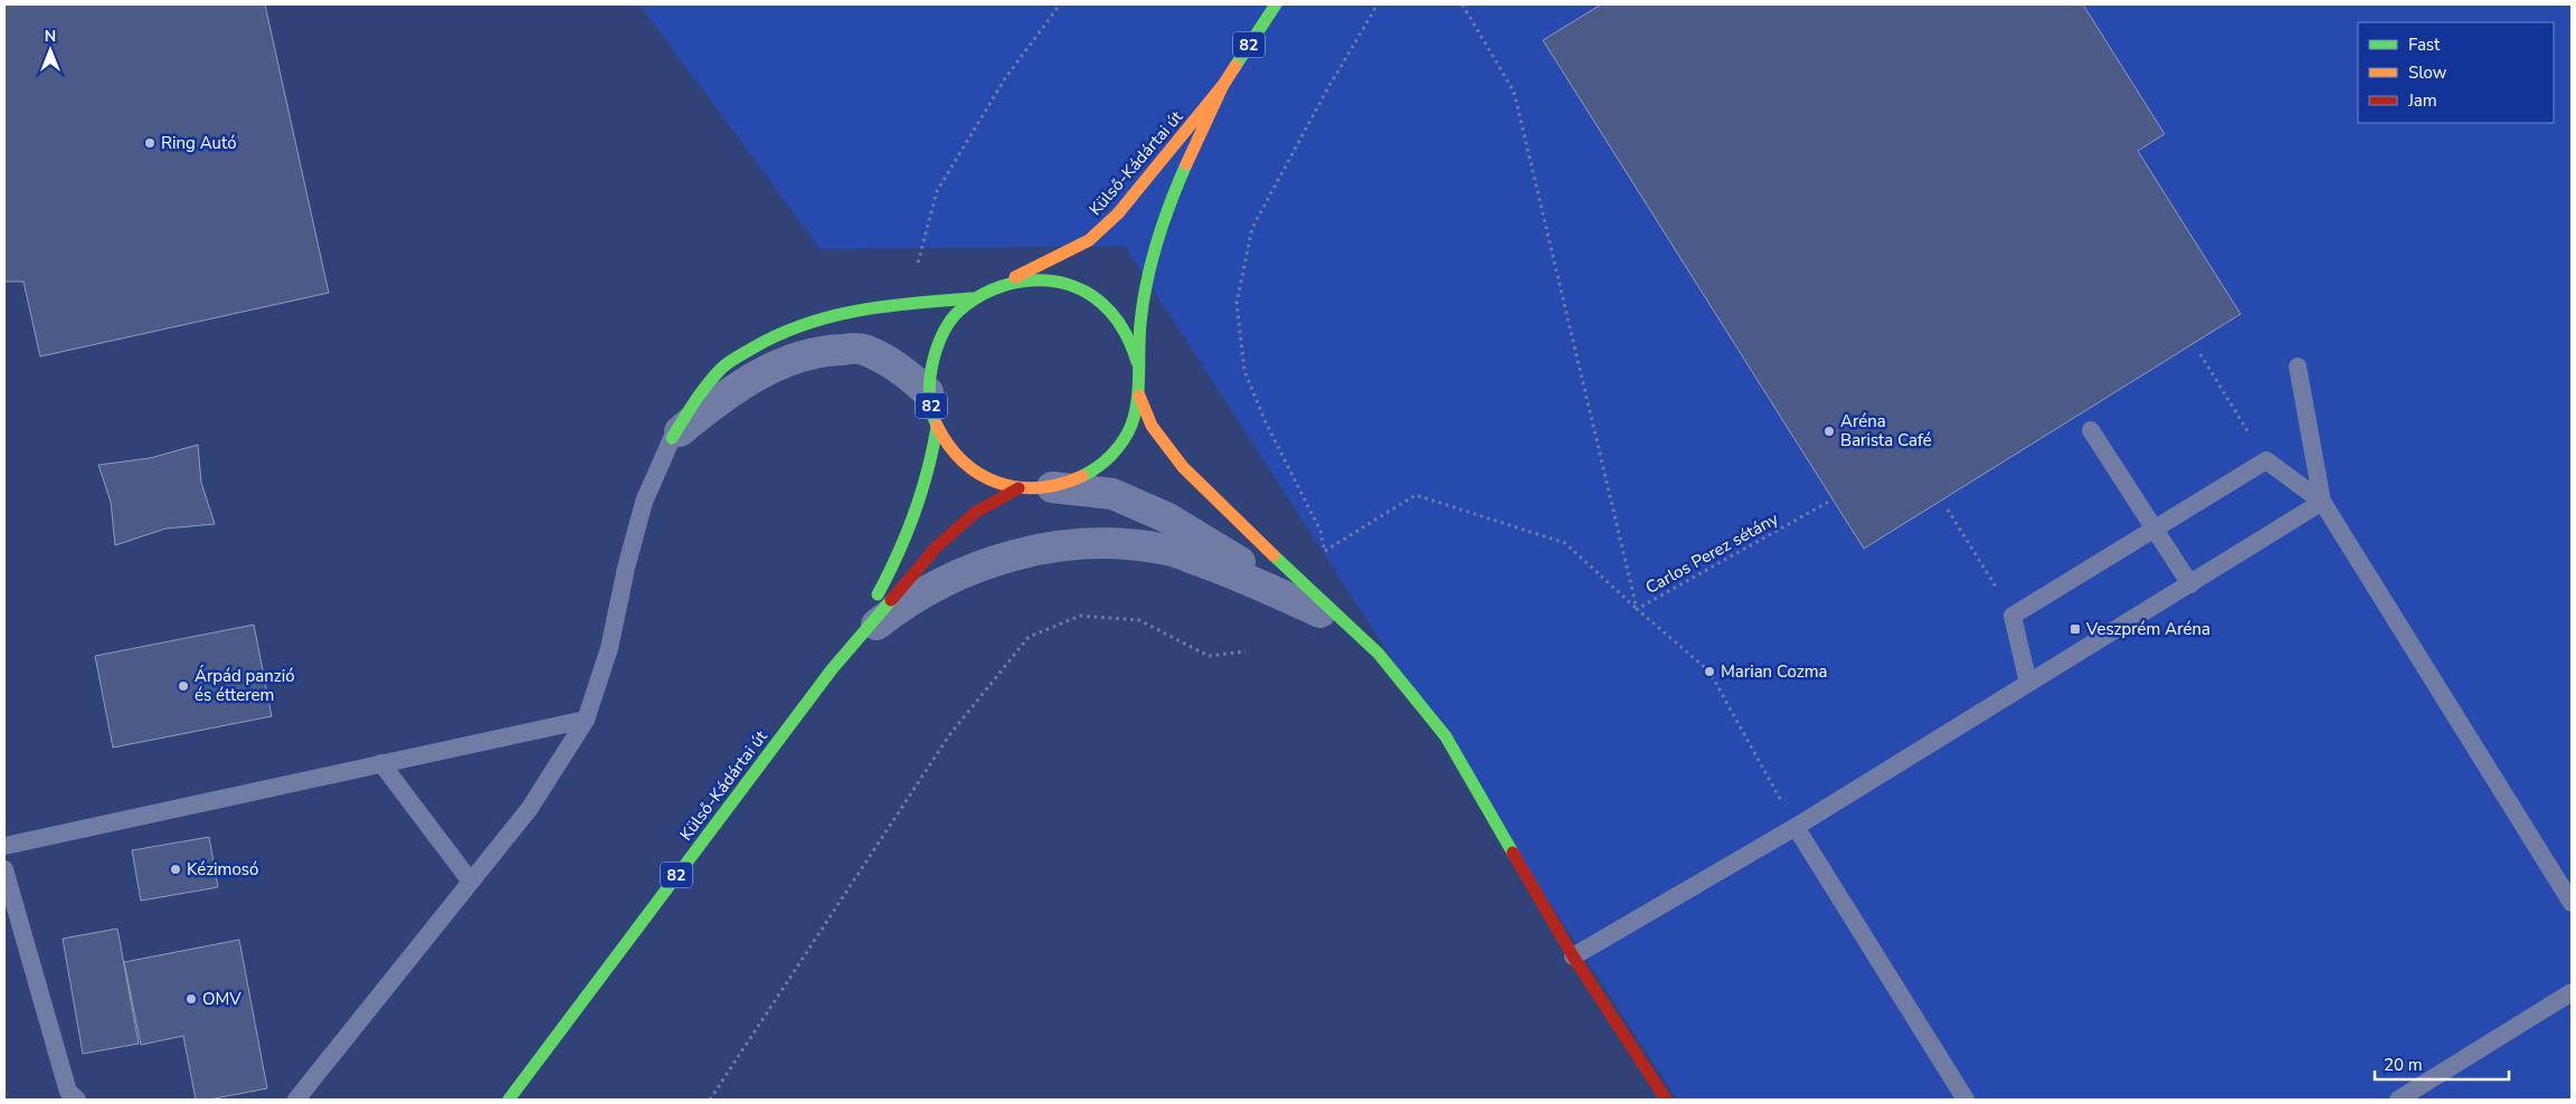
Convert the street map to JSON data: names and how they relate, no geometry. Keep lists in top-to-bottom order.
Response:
{
  "streets": {
    "main road": ["82", "Külső-Kádártai út"],
    "path": ["Carlos Perez sétány"]
  },
  "crossings": [
    ["82", "Külső-Kádártai út"]
  ],
  "places": {
    "other": [
      "Ring Autó",
      "Aréna Barista Café",
      "Marian Cozma",
      "Árpád panzió és étterem",
      "Kézimosó",
      "OMV"
    ],
    "transit": ["Veszprém Aréna"]
  },
  "legend": ["Fast", "Slow", "Jam"],
  "scale_bar": "20 m",
  "north": "top"
}
